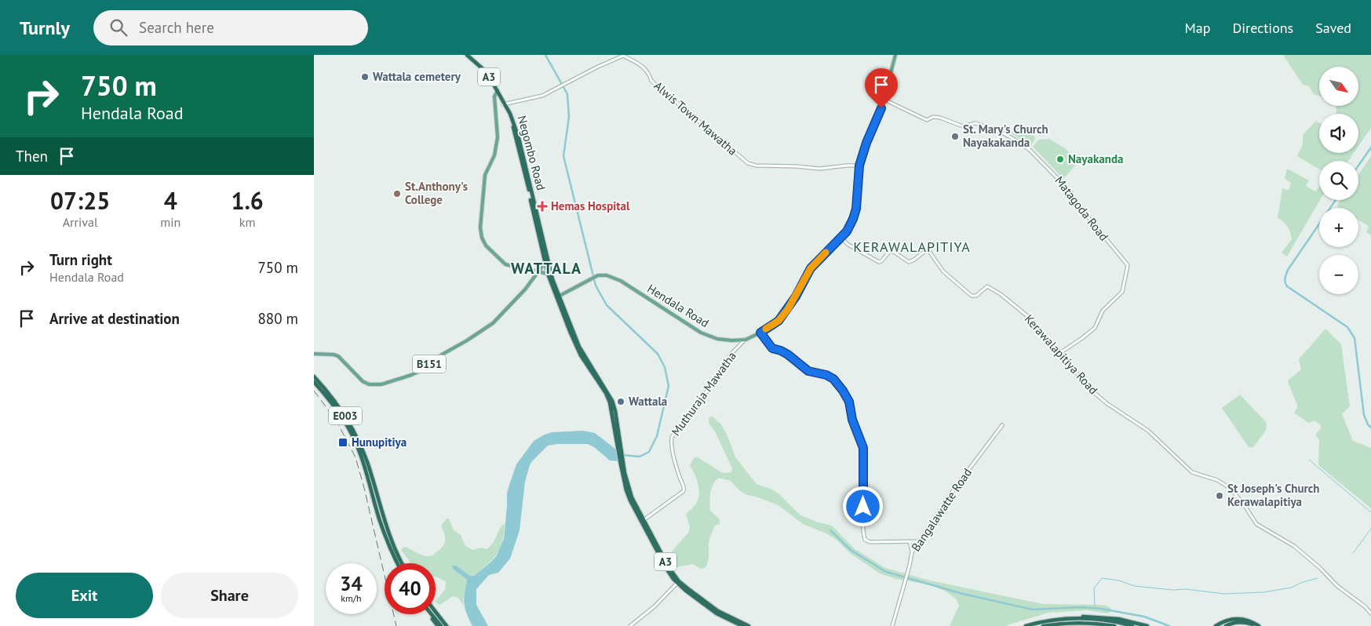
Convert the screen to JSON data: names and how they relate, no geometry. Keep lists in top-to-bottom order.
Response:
{
  "streets": {
    "highway": ["A3", "Negombo Road", "E003"],
    "main road": ["Hendala Road", "B151"],
    "street": [
      "Alwis Town Mawatha",
      "Matagoda Road",
      "Kerawalapitiya Road",
      "Muthuraja Mawatha",
      "Bangalawatte Road"
    ]
  },
  "crossings": [
    ["Alwis Town Mawatha", "Negombo Road"],
    ["Alwis Town Mawatha", "Hendala Road"],
    ["Negombo Road", "Hendala Road"],
    ["Negombo Road", "Muthuraja Mawatha"],
    ["Matagoda Road", "Hendala Road"],
    ["Matagoda Road", "Kerawalapitiya Road"],
    ["Hendala Road", "Kerawalapitiya Road"],
    ["Hendala Road", "Muthuraja Mawatha"]
  ],
  "districts": ["KERAWALAPITIYA", "WATTALA"],
  "places": {
    "other": [
      "Wattala cemetery",
      "St. Mary's Church Nayakakanda",
      "Nayakanda",
      "St.Anthony's College",
      "Wattala",
      "St Joseph's Church Kerawalapitiya"
    ],
    "health": ["Hemas Hospital"],
    "transit": ["Hunupitiya"]
  },
  "north": "bottom right",
  "page": {
    "header": "Turnly",
    "search": "Search here",
    "nav": ["Map", "Directions", "Saved"],
    "turn": ["750 m", "Hendala Road"],
    "map_buttons": ["+", "−"],
    "then": "Then",
    "eta": [
      "07:25",
      "Arrival",
      "4",
      "min",
      "1.6",
      "km"
    ],
    "list": [
      {
        "name": "Turn right",
        "note": "Hendala Road",
        "value": "750 m"
      },
      {
        "name": "Arrive at destination",
        "value": "880 m"
      }
    ],
    "speed": "34 km/h",
    "limit": "40",
    "buttons": ["Exit", "Share"]
  }
}
